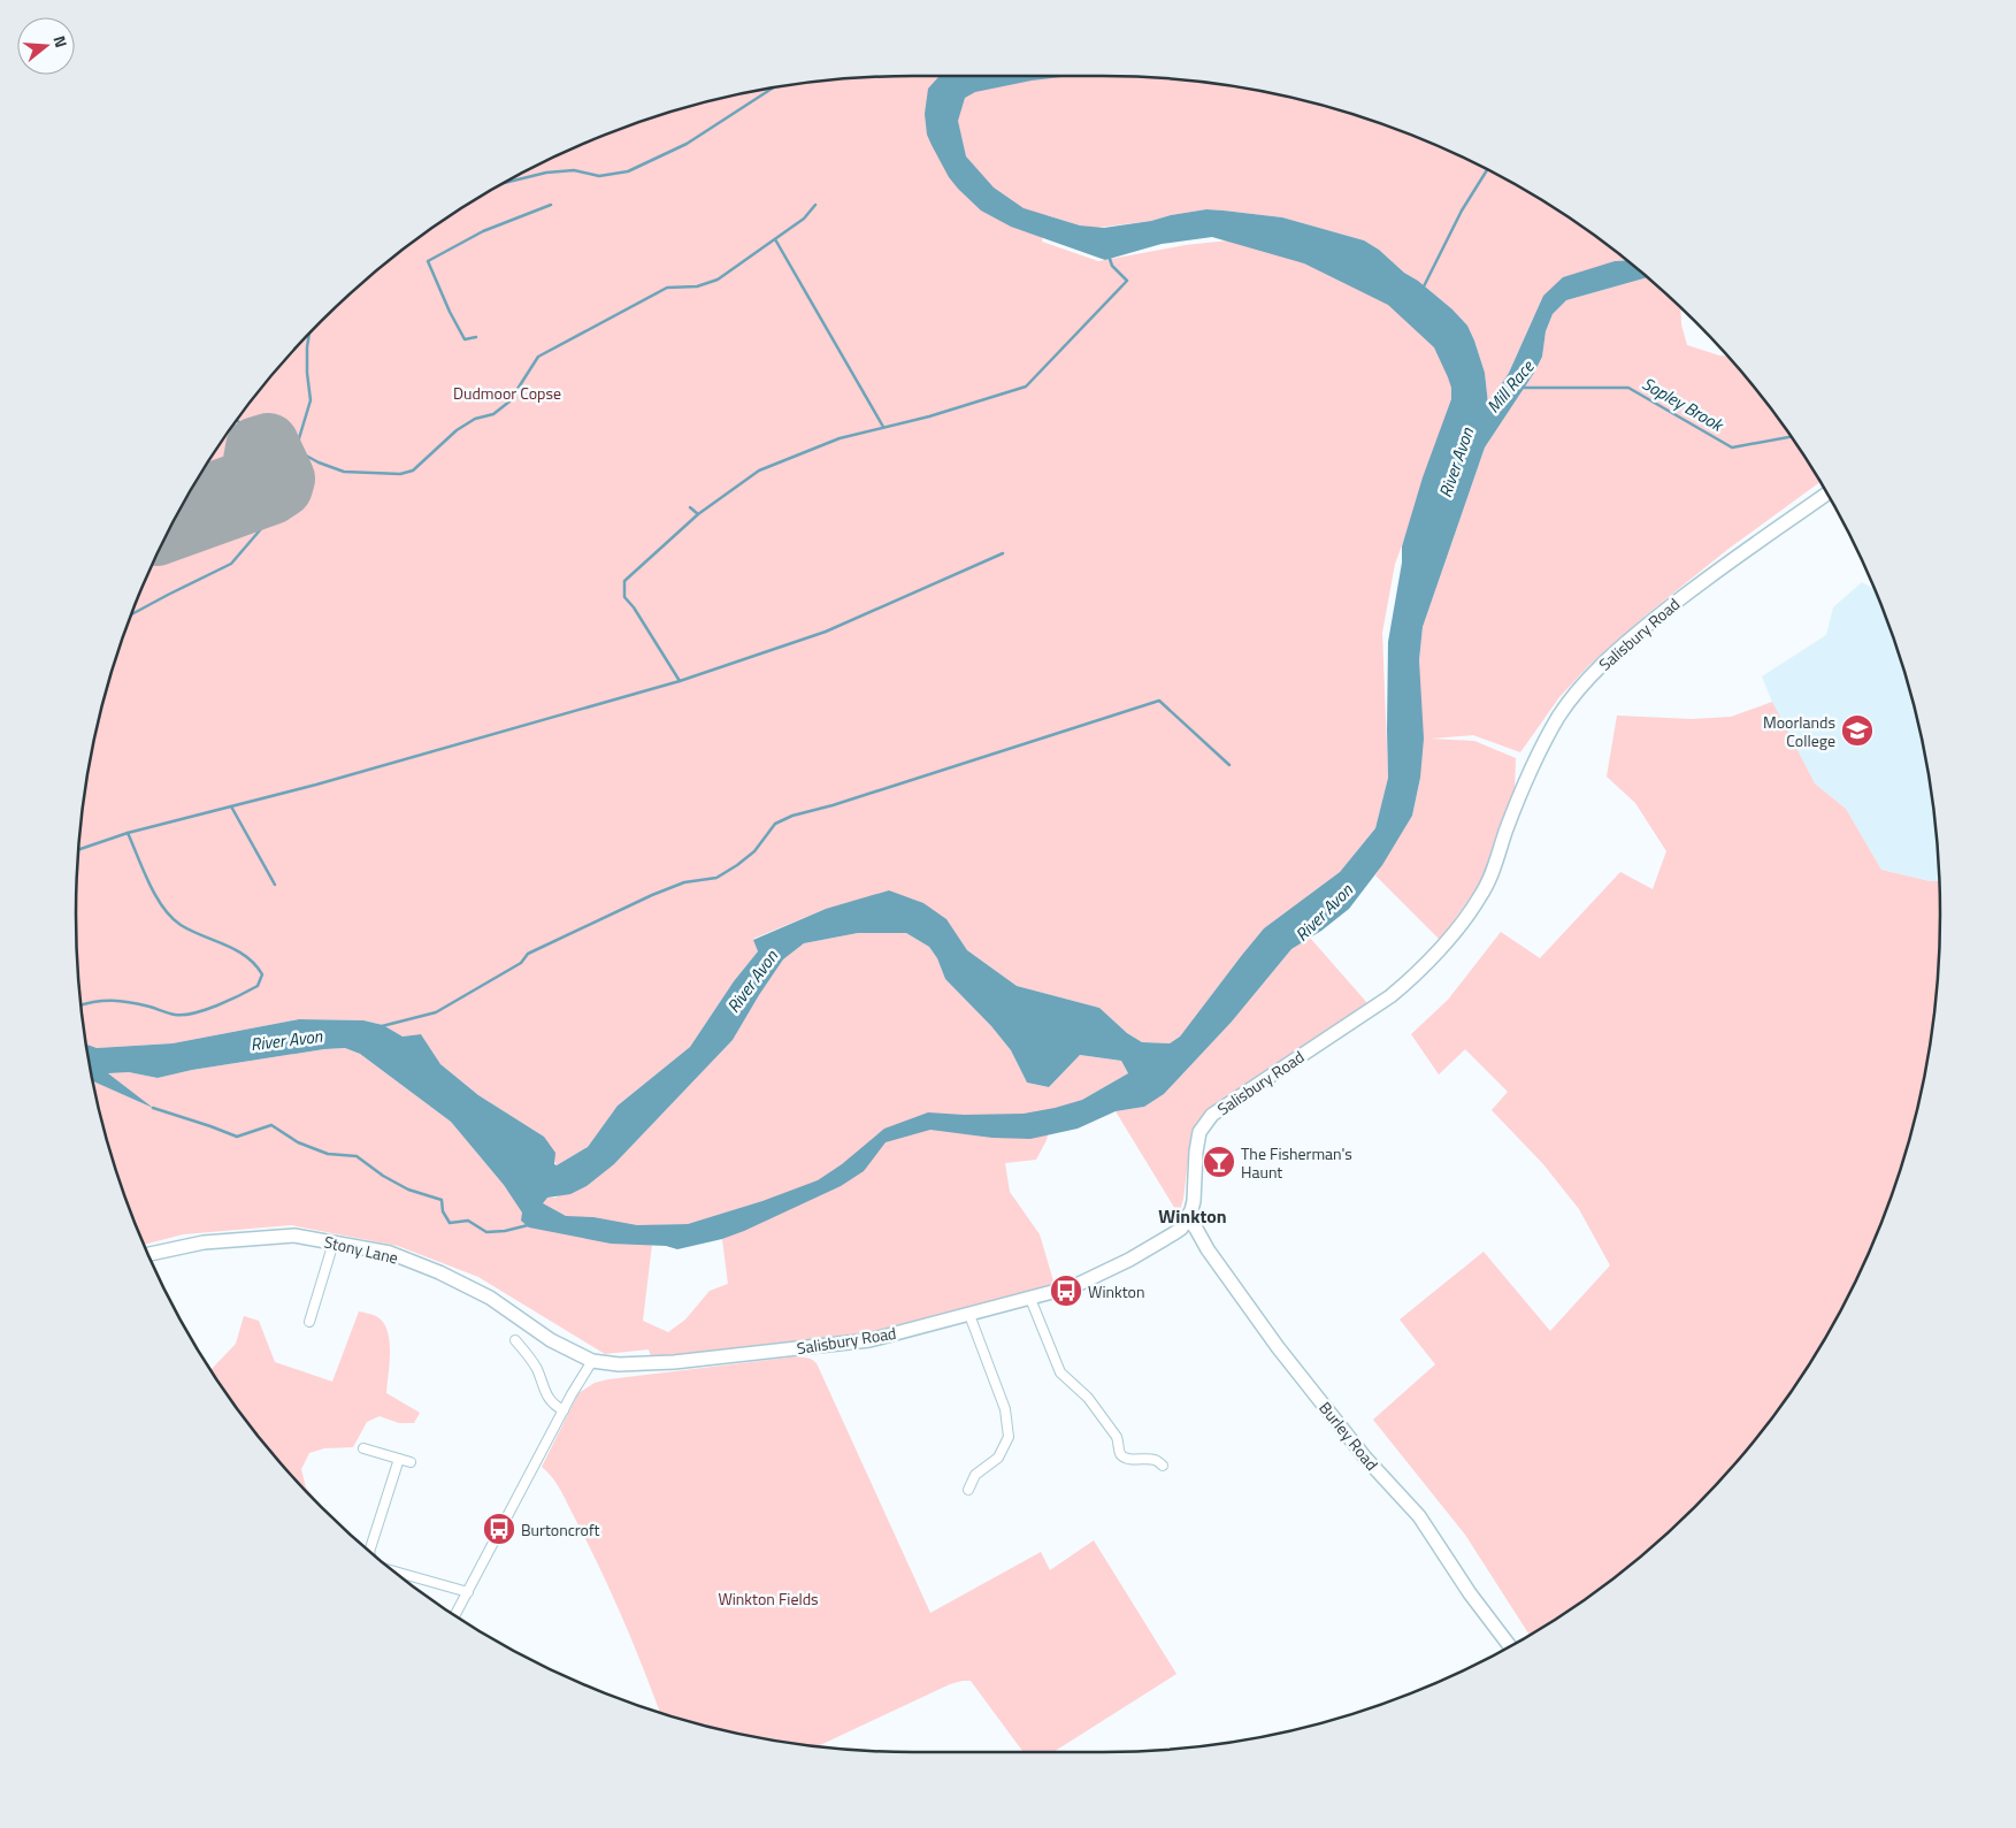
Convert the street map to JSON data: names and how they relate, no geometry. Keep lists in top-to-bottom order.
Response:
{
  "streets": {
    "main road": ["Salisbury Road", "Stony Lane", "Burley Road"]
  },
  "crossings": [
    ["Salisbury Road", "Stony Lane"],
    ["Salisbury Road", "Burley Road"]
  ],
  "districts": ["Winkton"],
  "water": ["Mill Race", "Sopley Brook", "River Avon"],
  "parks": ["Dudmoor Copse", "Winkton Fields"],
  "places": {
    "school or university": ["Moorlands College"],
    "bar": ["The Fisherman's Haunt"],
    "bus stop": ["Winkton", "Burtoncroft"]
  },
  "north": "right"
}
